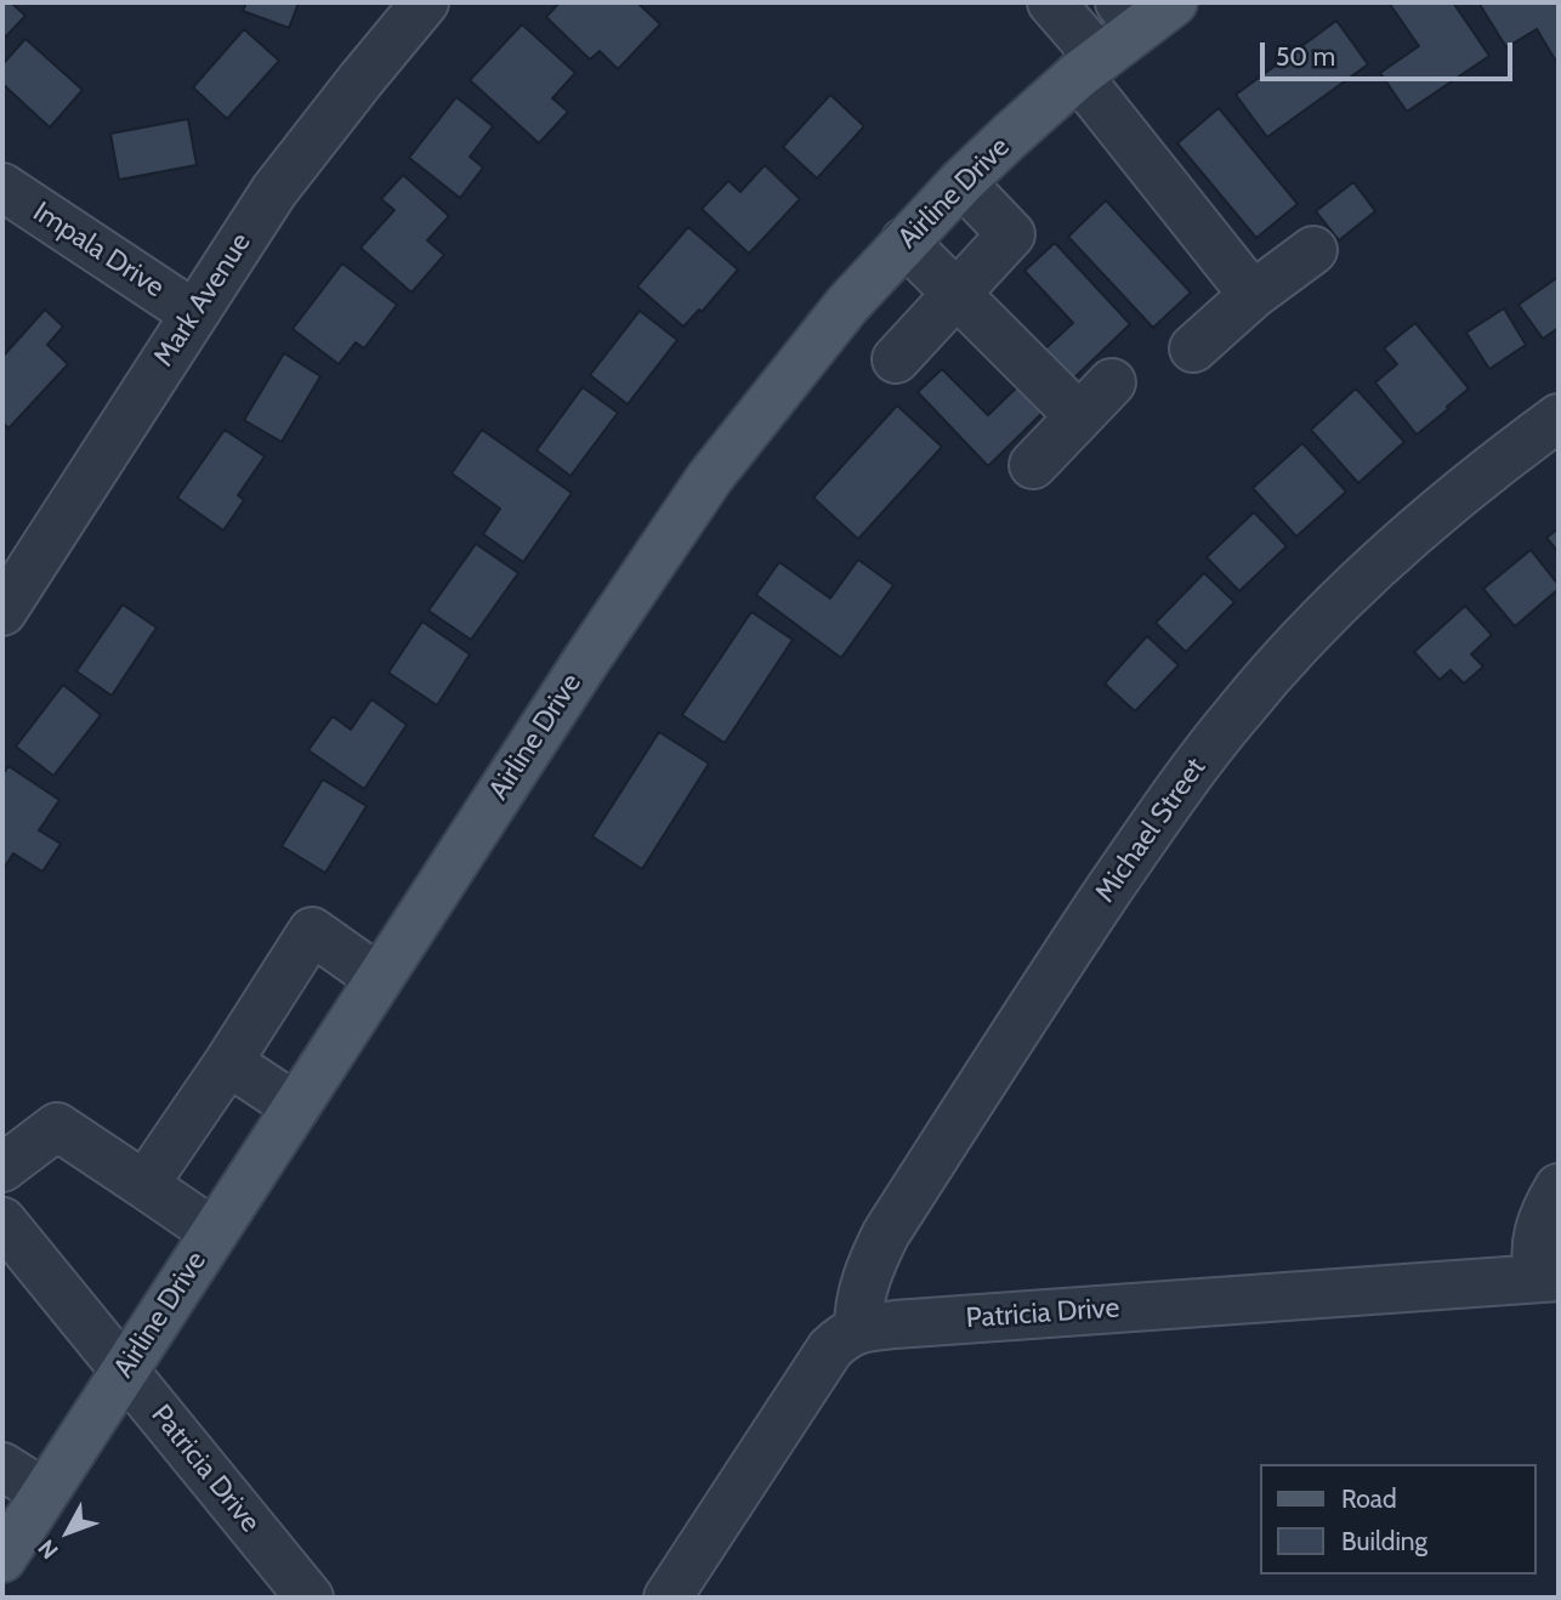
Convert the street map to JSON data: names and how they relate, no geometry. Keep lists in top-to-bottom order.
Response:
{
  "streets": {
    "main road": ["Airline Drive"],
    "street": [
      "Impala Drive",
      "Mark Avenue",
      "Michael Street",
      "Patricia Drive"
    ]
  },
  "crossings": [
    ["Airline Drive", "Patricia Drive"],
    ["Impala Drive", "Mark Avenue"],
    ["Michael Street", "Patricia Drive"]
  ],
  "legend": ["Road", "Building"],
  "scale_bar": "50 m",
  "north": "bottom left"
}
